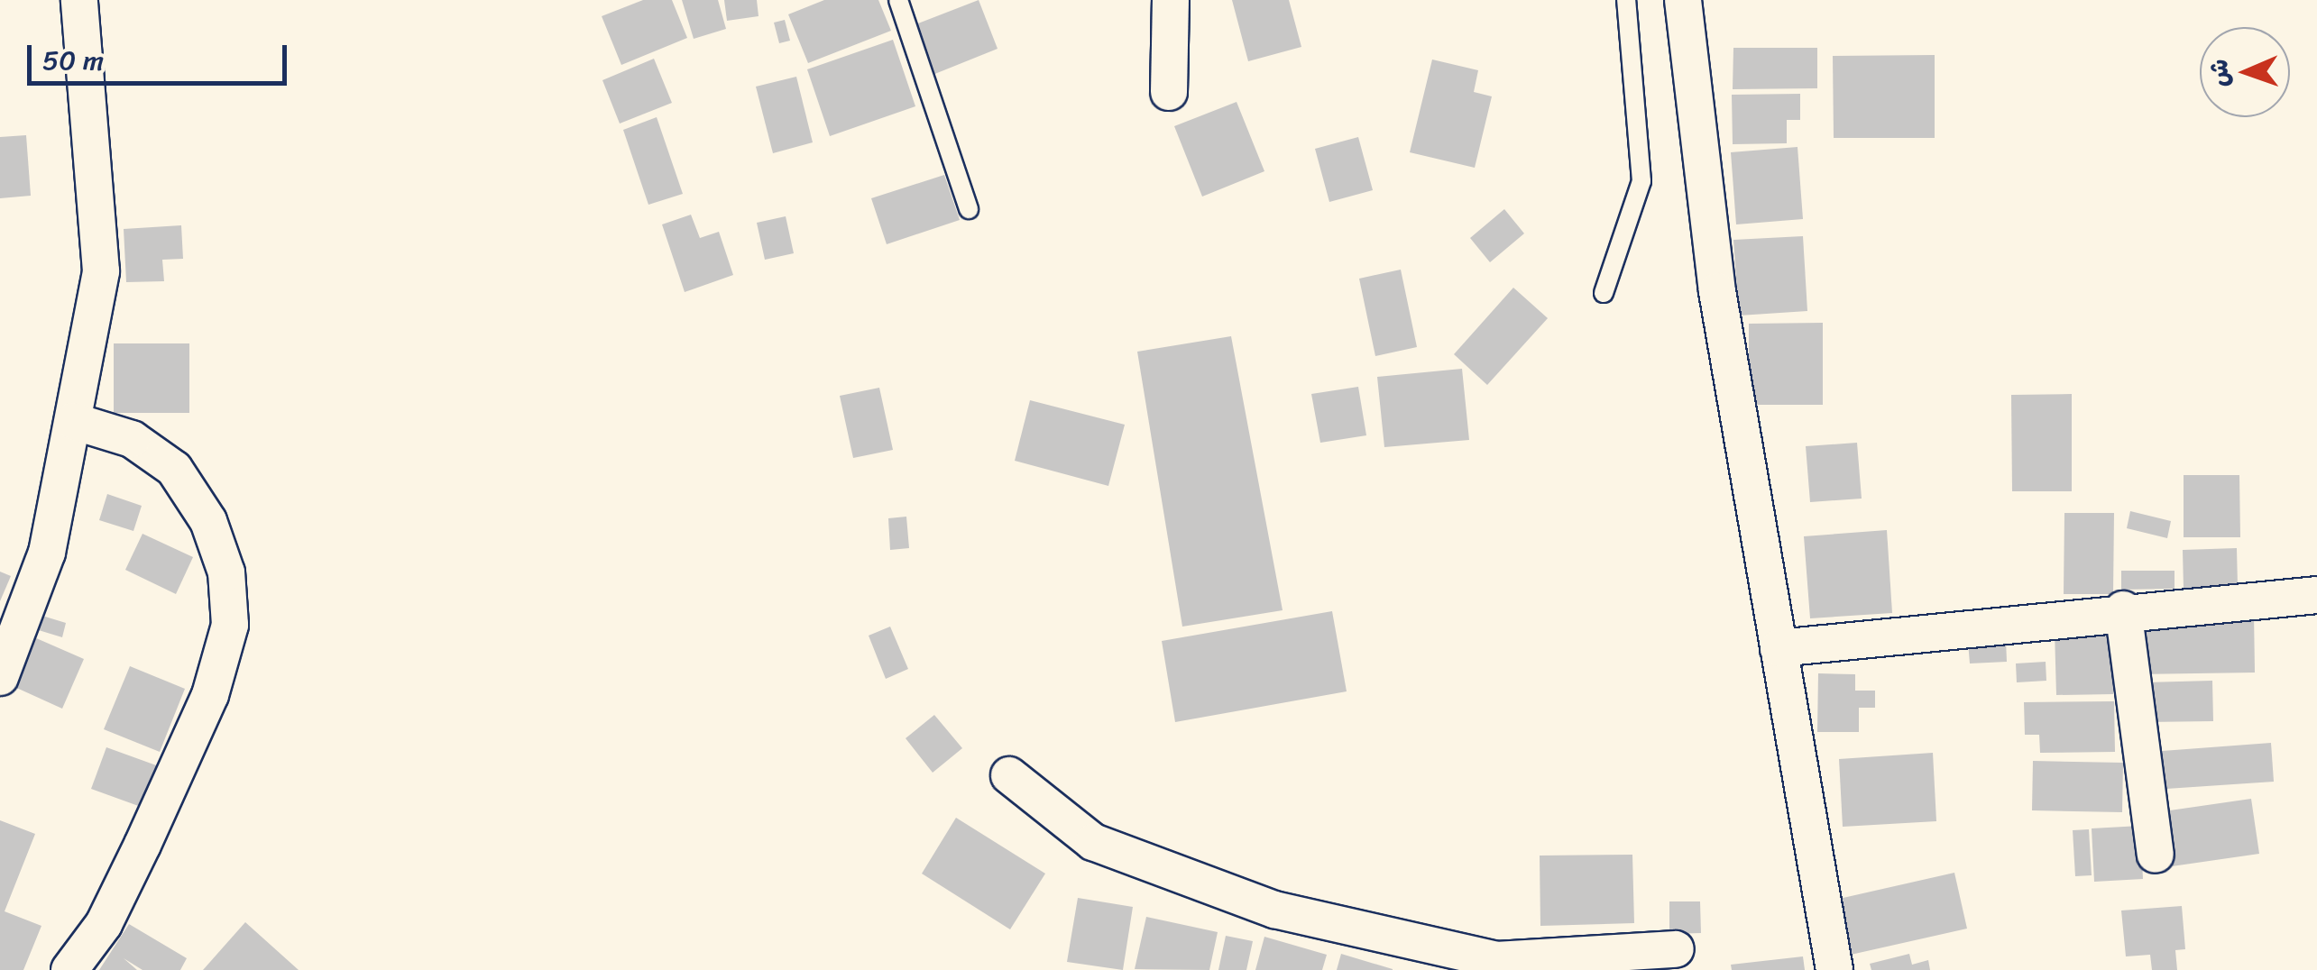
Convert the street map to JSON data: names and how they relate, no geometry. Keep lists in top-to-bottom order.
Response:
{
  "scale_bar": "50 m",
  "north": "left"
}
